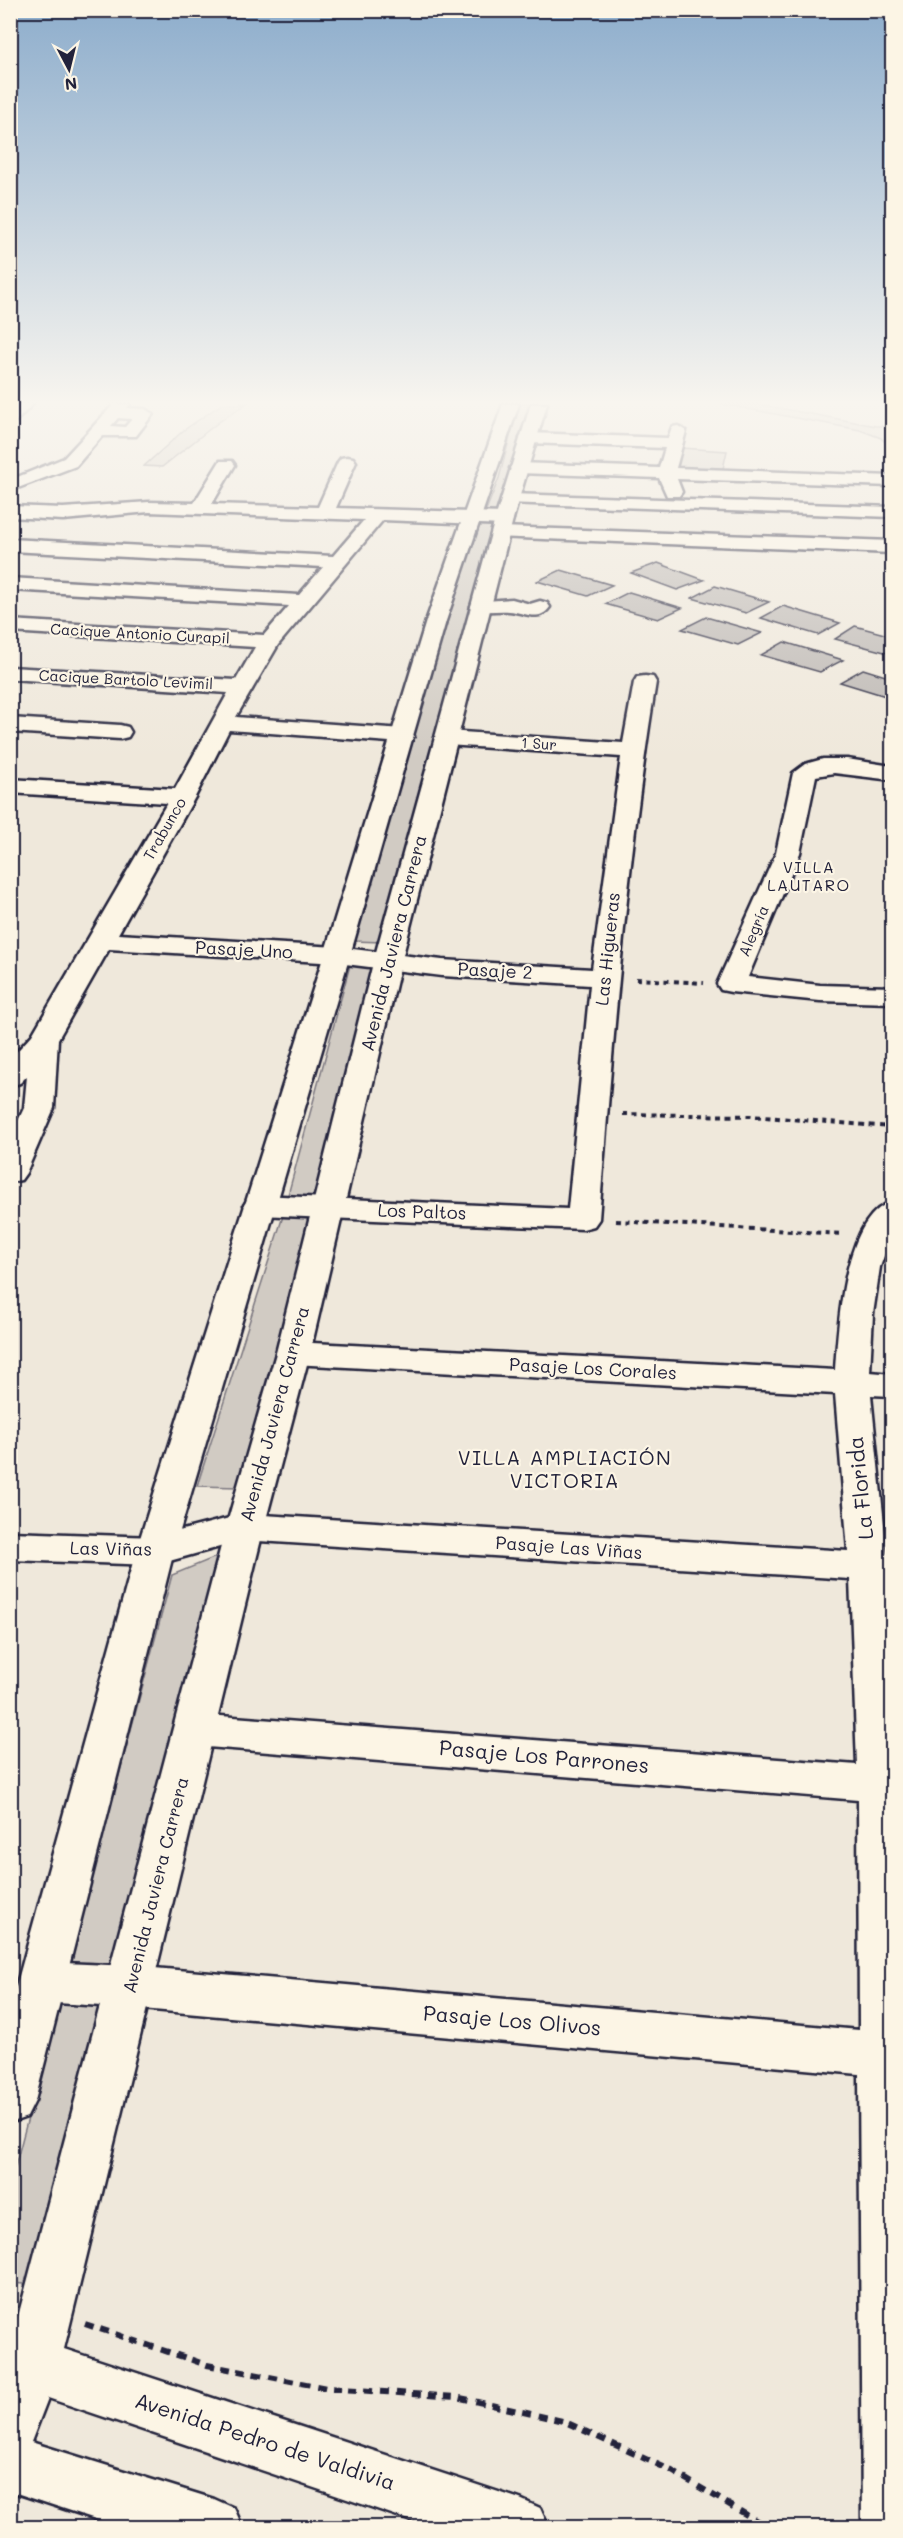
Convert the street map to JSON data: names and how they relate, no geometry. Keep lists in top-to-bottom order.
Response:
{
  "streets": {
    "street": [
      "Cacique Antonio Curapil",
      "Cacique Bartolo Levimil",
      "1 Sur",
      "Trabunco",
      "Alegría",
      "Avenida Javiera Carrera",
      "Las Higueras",
      "Pasaje Uno",
      "Pasaje 2",
      "Los Paltos",
      "Pasaje Los Corales",
      "La Florida",
      "Pasaje Las Viñas",
      "Las Viñas",
      "Pasaje Los Parrones",
      "Pasaje Los Olivos",
      "Avenida Pedro de Valdivia"
    ]
  },
  "crossings": [
    ["Cacique Antonio Curapil", "Trabunco"],
    ["Cacique Bartolo Levimil", "Trabunco"],
    ["1 Sur", "Avenida Javiera Carrera"],
    ["1 Sur", "Las Higueras"],
    ["Trabunco", "Pasaje Uno"],
    ["Avenida Javiera Carrera", "Pasaje Uno"],
    ["Avenida Javiera Carrera", "Pasaje 2"],
    ["Avenida Javiera Carrera", "Los Paltos"],
    ["Avenida Javiera Carrera", "Pasaje Los Corales"],
    ["Avenida Javiera Carrera", "Pasaje Las Viñas"],
    ["Avenida Javiera Carrera", "Las Viñas"],
    ["Avenida Javiera Carrera", "Pasaje Los Parrones"],
    ["Avenida Javiera Carrera", "Pasaje Los Olivos"],
    ["Avenida Javiera Carrera", "Avenida Pedro de Valdivia"],
    ["Las Higueras", "Pasaje 2"],
    ["Las Higueras", "Los Paltos"],
    ["Pasaje Uno", "Pasaje 2"],
    ["Pasaje Los Corales", "La Florida"],
    ["La Florida", "Pasaje Las Viñas"],
    ["La Florida", "Pasaje Los Parrones"],
    ["La Florida", "Pasaje Los Olivos"],
    ["Pasaje Las Viñas", "Las Viñas"]
  ],
  "districts": ["VILLA LAUTARO", "VILLA AMPLIACIÓN VICTORIA"],
  "north": "bottom"
}
